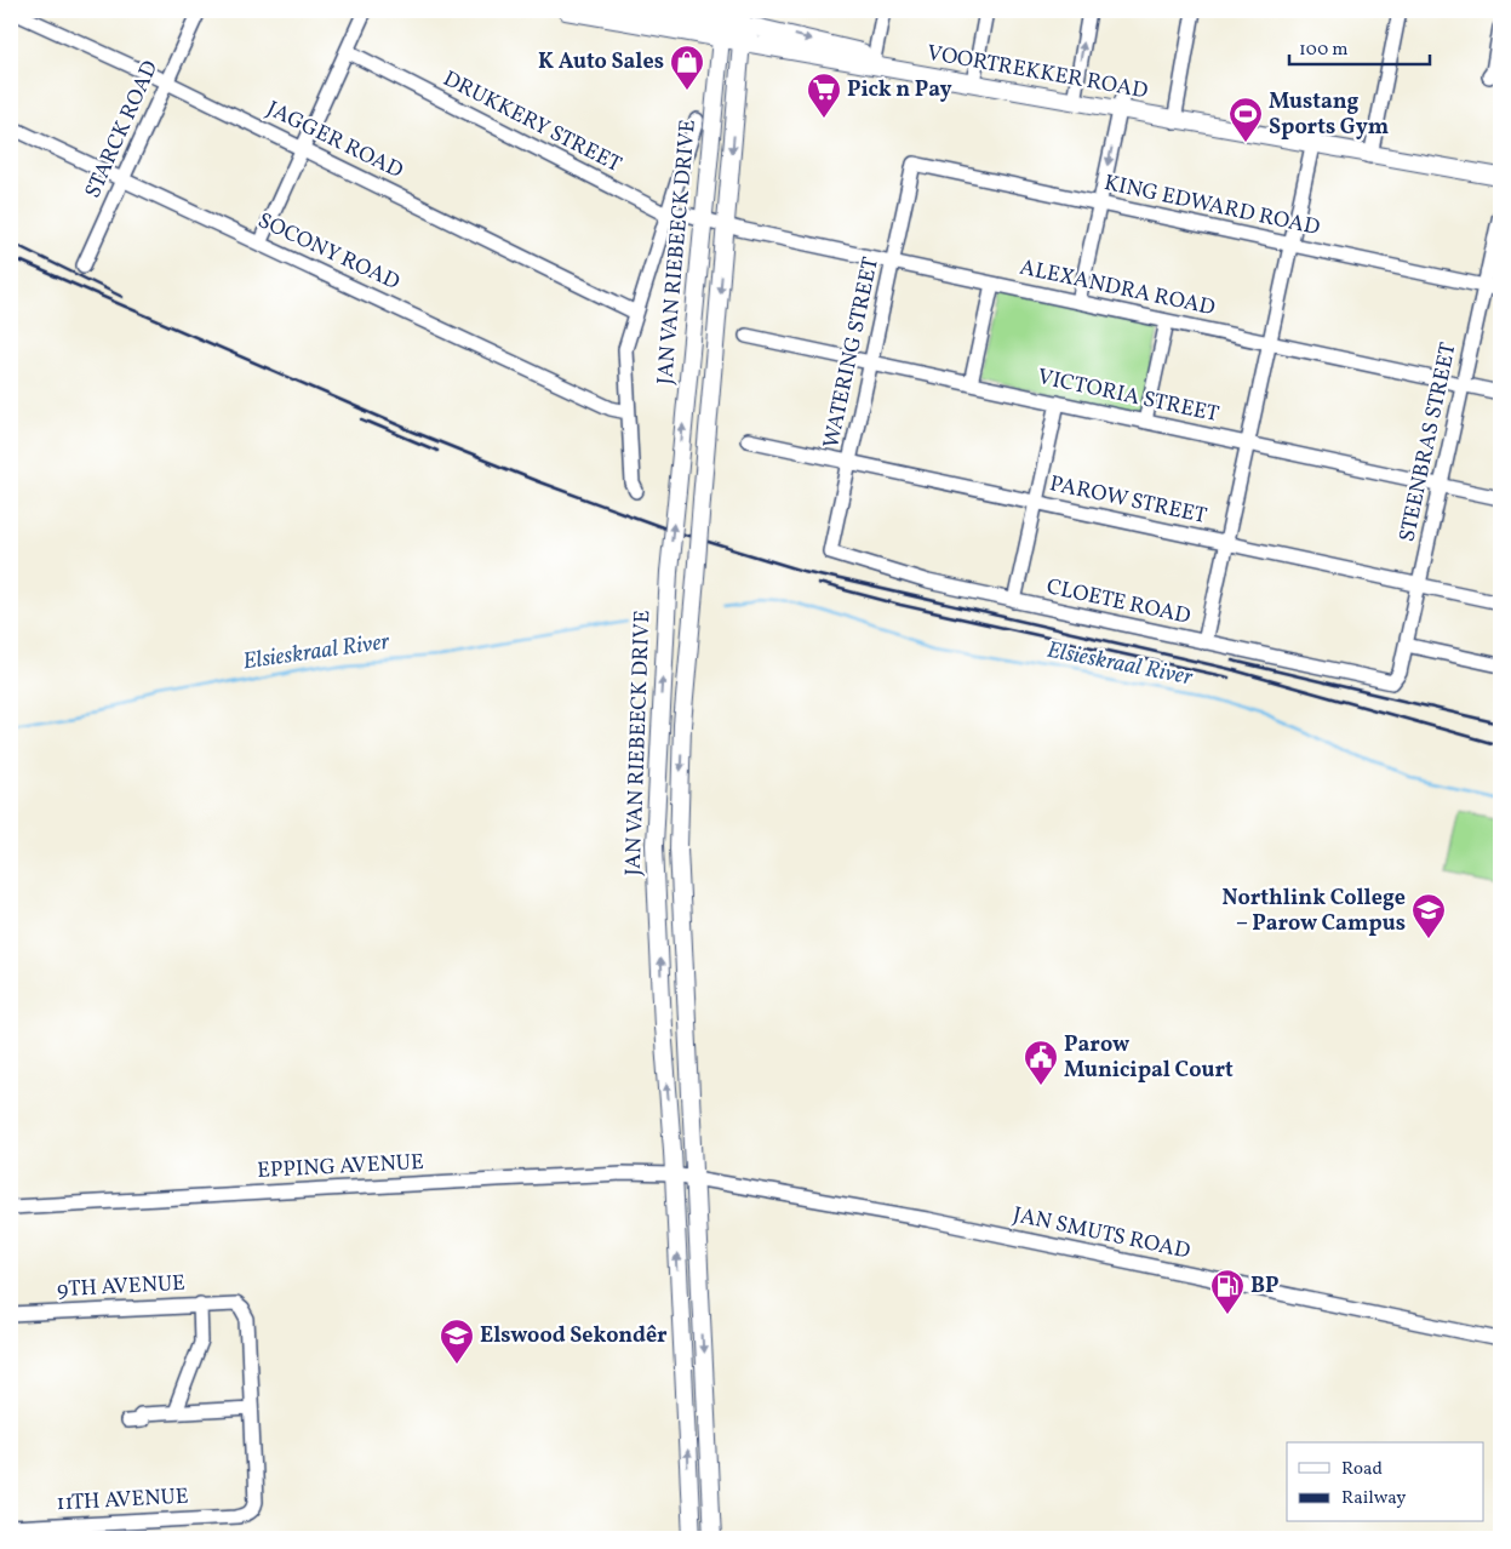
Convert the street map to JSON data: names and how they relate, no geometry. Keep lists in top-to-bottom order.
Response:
{
  "streets": {
    "main road": ["VOORTREKKER ROAD", "JAN VAN RIEBEECK DRIVE"],
    "street": [
      "DRUKKERY STREET",
      "STARCK ROAD",
      "JAGGER ROAD",
      "KING EDWARD ROAD",
      "SOCONY ROAD",
      "ALEXANDRA ROAD",
      "WATERING STREET",
      "VICTORIA STREET",
      "STEENBRAS STREET",
      "PAROW STREET",
      "CLOETE ROAD",
      "EPPING AVENUE",
      "JAN SMUTS ROAD",
      "9TH AVENUE",
      "11TH AVENUE"
    ]
  },
  "crossings": [
    ["VOORTREKKER ROAD", "JAN VAN RIEBEECK DRIVE"],
    ["DRUKKERY STREET", "JAN VAN RIEBEECK DRIVE"],
    ["DRUKKERY STREET", "ALEXANDRA ROAD"],
    ["STARCK ROAD", "JAGGER ROAD"],
    ["STARCK ROAD", "SOCONY ROAD"],
    ["KING EDWARD ROAD", "WATERING STREET"],
    ["KING EDWARD ROAD", "STEENBRAS STREET"],
    ["JAN VAN RIEBEECK DRIVE", "ALEXANDRA ROAD"],
    ["JAN VAN RIEBEECK DRIVE", "EPPING AVENUE"],
    ["JAN VAN RIEBEECK DRIVE", "JAN SMUTS ROAD"],
    ["ALEXANDRA ROAD", "WATERING STREET"],
    ["ALEXANDRA ROAD", "STEENBRAS STREET"],
    ["WATERING STREET", "VICTORIA STREET"],
    ["WATERING STREET", "PAROW STREET"],
    ["WATERING STREET", "CLOETE ROAD"],
    ["VICTORIA STREET", "STEENBRAS STREET"],
    ["STEENBRAS STREET", "PAROW STREET"],
    ["STEENBRAS STREET", "CLOETE ROAD"],
    ["EPPING AVENUE", "JAN SMUTS ROAD"],
    ["9TH AVENUE", "11TH AVENUE"]
  ],
  "water": ["Elsieskraal River"],
  "places": {
    "shop": ["K Auto Sales"],
    "supermarket": ["Pick n Pay"],
    "sports": ["Mustang Sports Gym"],
    "school or university": ["Northlink College – Parow Campus", "Elswood Sekondêr"],
    "public building": ["Parow Municipal Court"],
    "fuel station": ["BP"]
  },
  "legend": ["Road", "Railway"],
  "scale_bar": "100 m"
}
